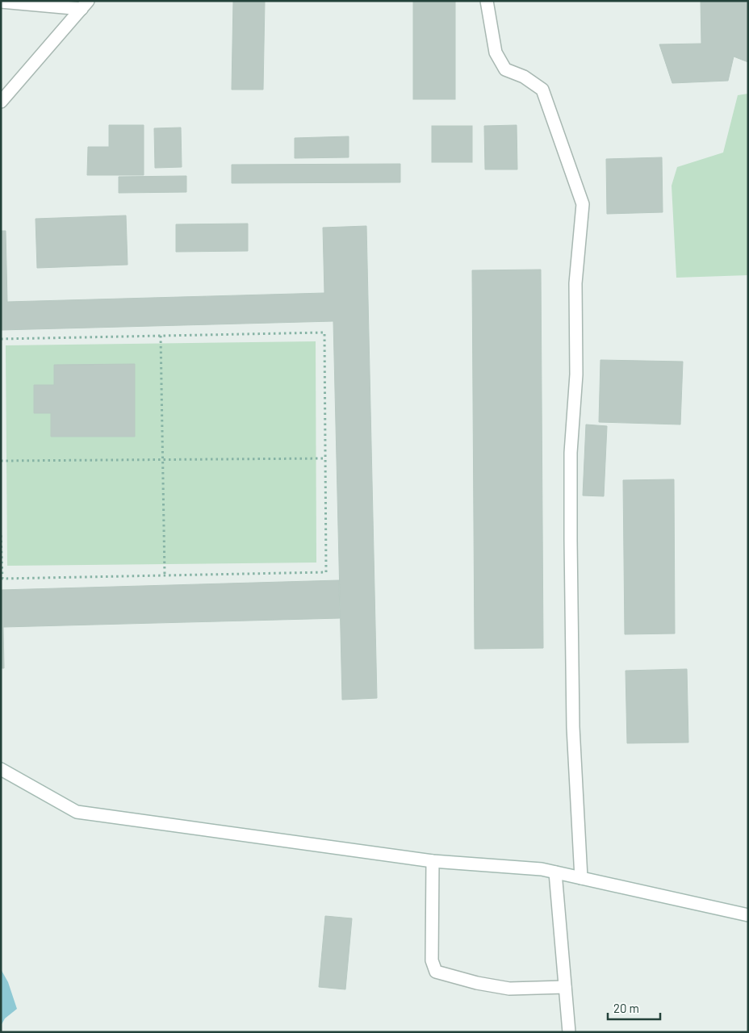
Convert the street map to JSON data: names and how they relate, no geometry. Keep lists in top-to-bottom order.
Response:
{
  "scale_bar": "20 m"
}
